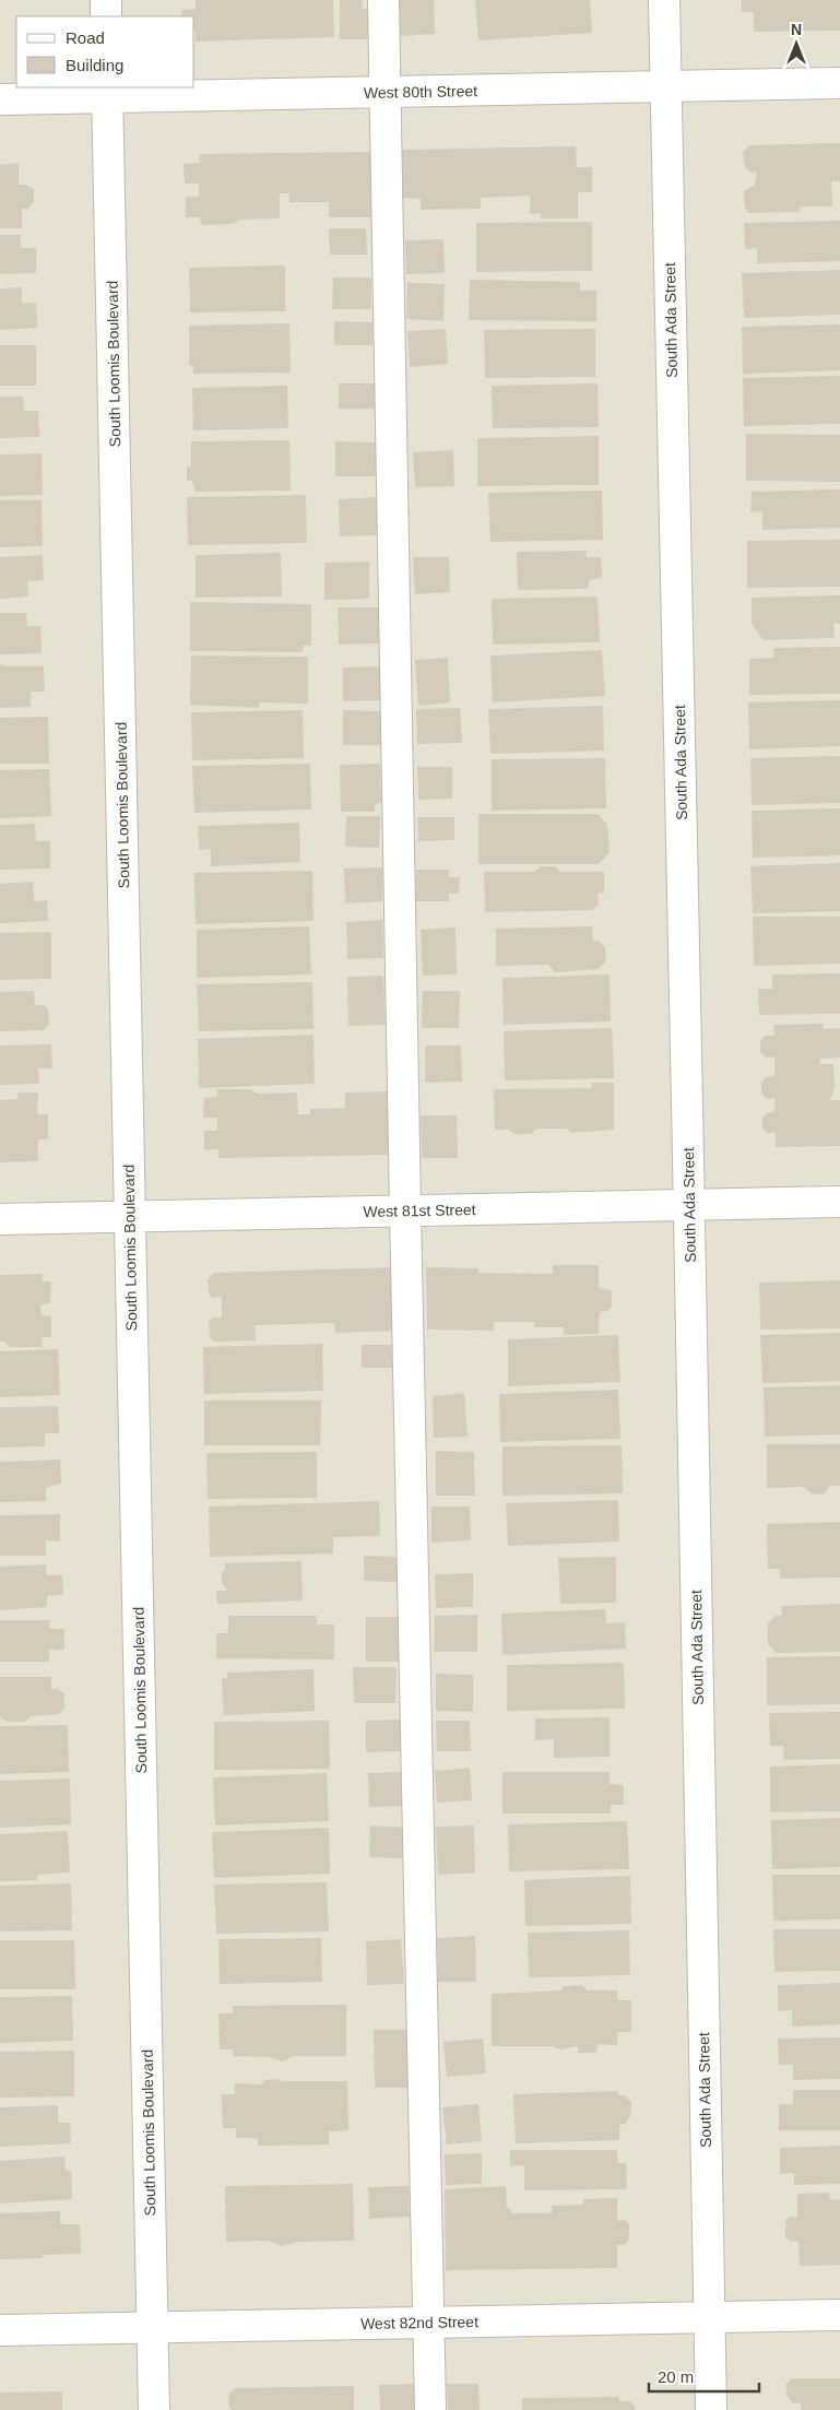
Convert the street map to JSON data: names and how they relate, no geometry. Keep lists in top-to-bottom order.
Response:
{
  "streets": {
    "street": [
      "West 80th Street",
      "South Ada Street",
      "South Loomis Boulevard",
      "West 81st Street",
      "West 82nd Street"
    ]
  },
  "crossings": [
    ["West 80th Street", "South Ada Street"],
    ["West 80th Street", "South Loomis Boulevard"],
    ["South Ada Street", "West 81st Street"],
    ["South Ada Street", "West 82nd Street"],
    ["South Loomis Boulevard", "West 81st Street"],
    ["South Loomis Boulevard", "West 82nd Street"]
  ],
  "legend": ["Road", "Building"],
  "scale_bar": "20 m",
  "north": "top"
}
